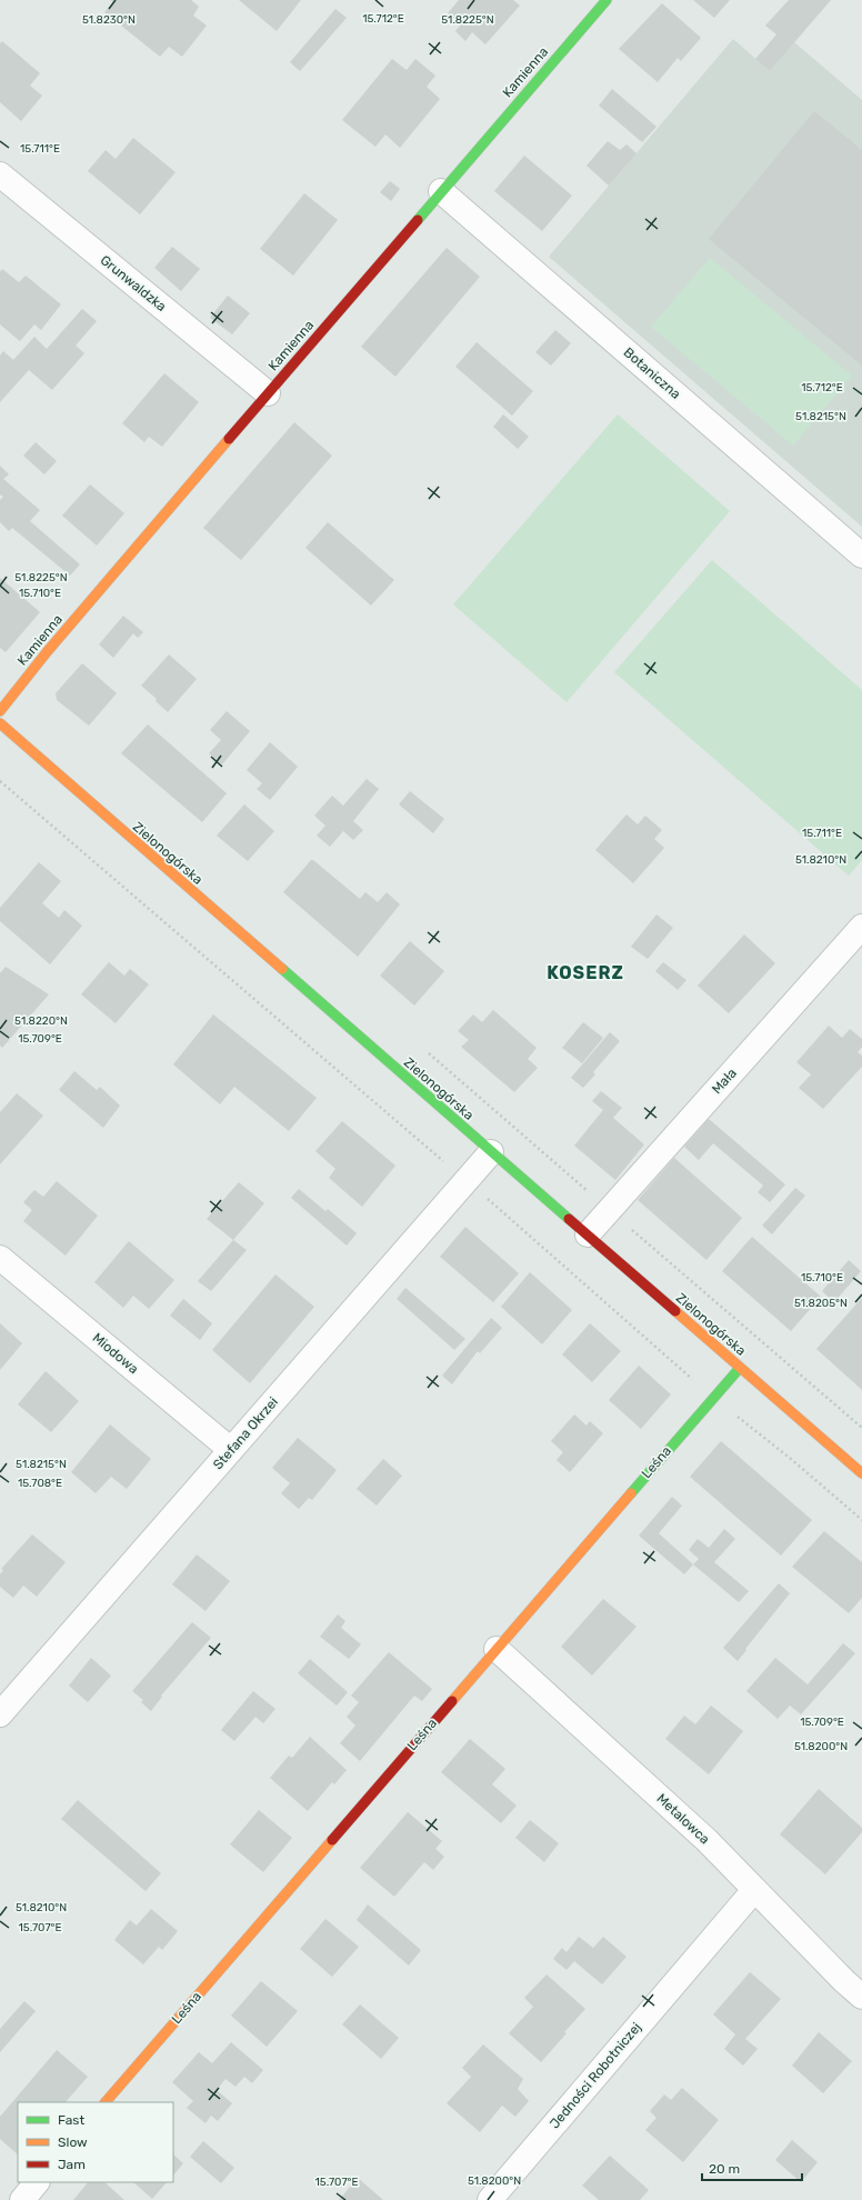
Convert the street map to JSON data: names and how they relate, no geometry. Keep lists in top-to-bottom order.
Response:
{
  "streets": {
    "street": [
      "Kamienna",
      "Grunwaldzka",
      "Botaniczna",
      "Zielonogórska",
      "Mała",
      "Miodowa",
      "Stefana Okrzei",
      "Leśna",
      "Metalowca",
      "Jedności Robotniczej"
    ]
  },
  "crossings": [
    ["Kamienna", "Grunwaldzka"],
    ["Kamienna", "Botaniczna"],
    ["Zielonogórska", "Mała"],
    ["Zielonogórska", "Stefana Okrzei"],
    ["Zielonogórska", "Leśna"],
    ["Miodowa", "Stefana Okrzei"],
    ["Leśna", "Metalowca"],
    ["Metalowca", "Jedności Robotniczej"]
  ],
  "districts": ["KOSERZ"],
  "legend": ["Fast", "Slow", "Jam"],
  "scale_bar": "20 m",
  "coordinates": [
    "15.712°E",
    "51.8230°N",
    "51.8225°N",
    "15.711°E",
    "51.8215°N",
    "15.710°E",
    "51.8210°N",
    "51.8220°N",
    "15.709°E",
    "51.8205°N",
    "15.708°E",
    "51.8200°N",
    "15.707°E"
  ]
}
